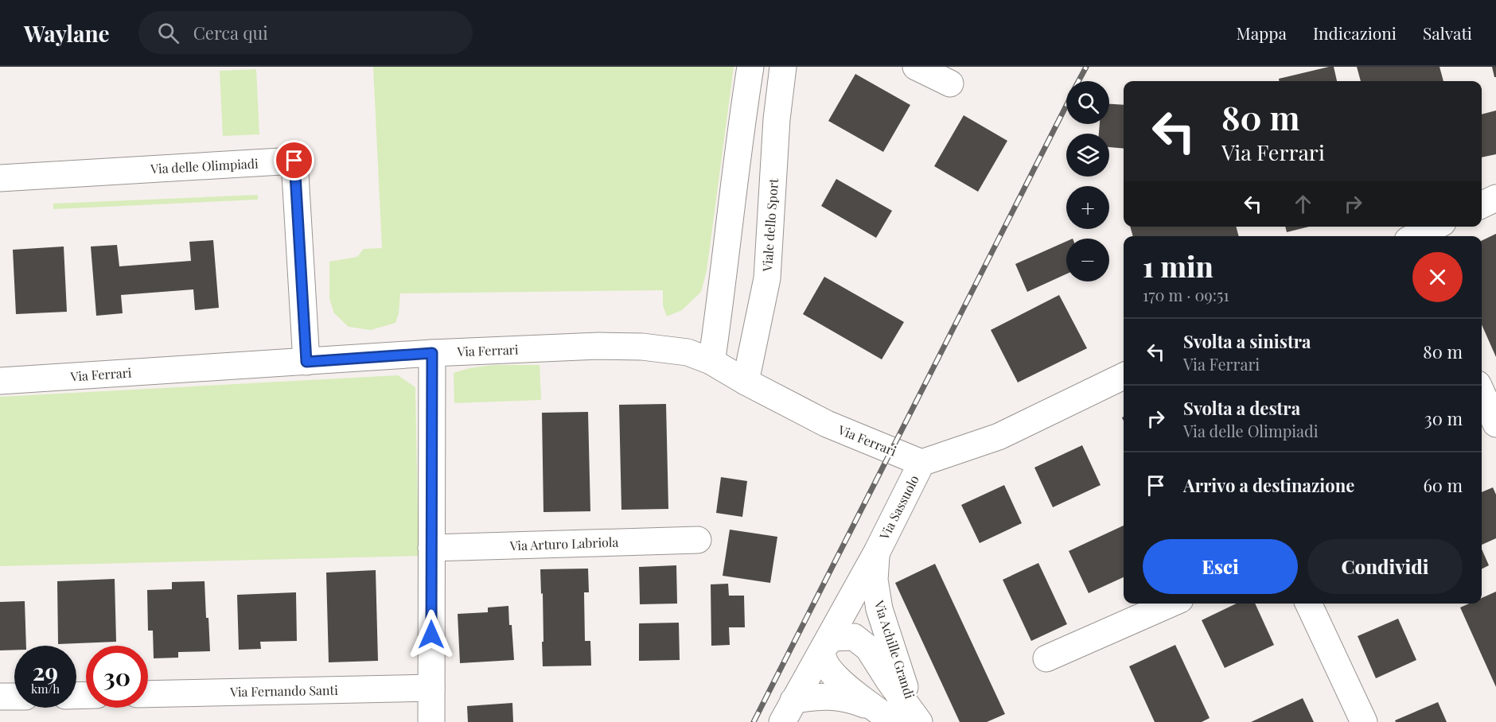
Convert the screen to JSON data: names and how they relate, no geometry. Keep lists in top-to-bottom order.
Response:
{
  "streets": {
    "street": [
      "Via delle Olimpiadi",
      "Viale dello Sport",
      "Via Ferrari",
      "Via Sassuolo",
      "Via Arturo Labriola",
      "Via Achille Grandi",
      "Via Fernando Santi"
    ]
  },
  "crossings": [
    ["Via delle Olimpiadi", "Via Ferrari"],
    ["Viale dello Sport", "Via Ferrari"],
    ["Via Ferrari", "Via Sassuolo"],
    ["Via Sassuolo", "Via Achille Grandi"]
  ],
  "page": {
    "header": "Waylane",
    "search": "Cerca qui",
    "nav": ["Mappa", "Indicazioni", "Salvati"],
    "map_buttons": ["+", "−"],
    "turn": ["80 m", "Via Ferrari"],
    "heading": ["1 min", "170 m · 09:51"],
    "list": [
      {
        "name": "Svolta a sinistra",
        "note": "Via Ferrari",
        "value": "80 m"
      },
      {
        "name": "Svolta a destra",
        "note": "Via delle Olimpiadi",
        "value": "30 m"
      },
      {
        "name": "Arrivo a destinazione",
        "value": "60 m"
      }
    ],
    "buttons": ["Esci", "Condividi"],
    "speed": "29 km/h",
    "limit": "30"
  }
}
